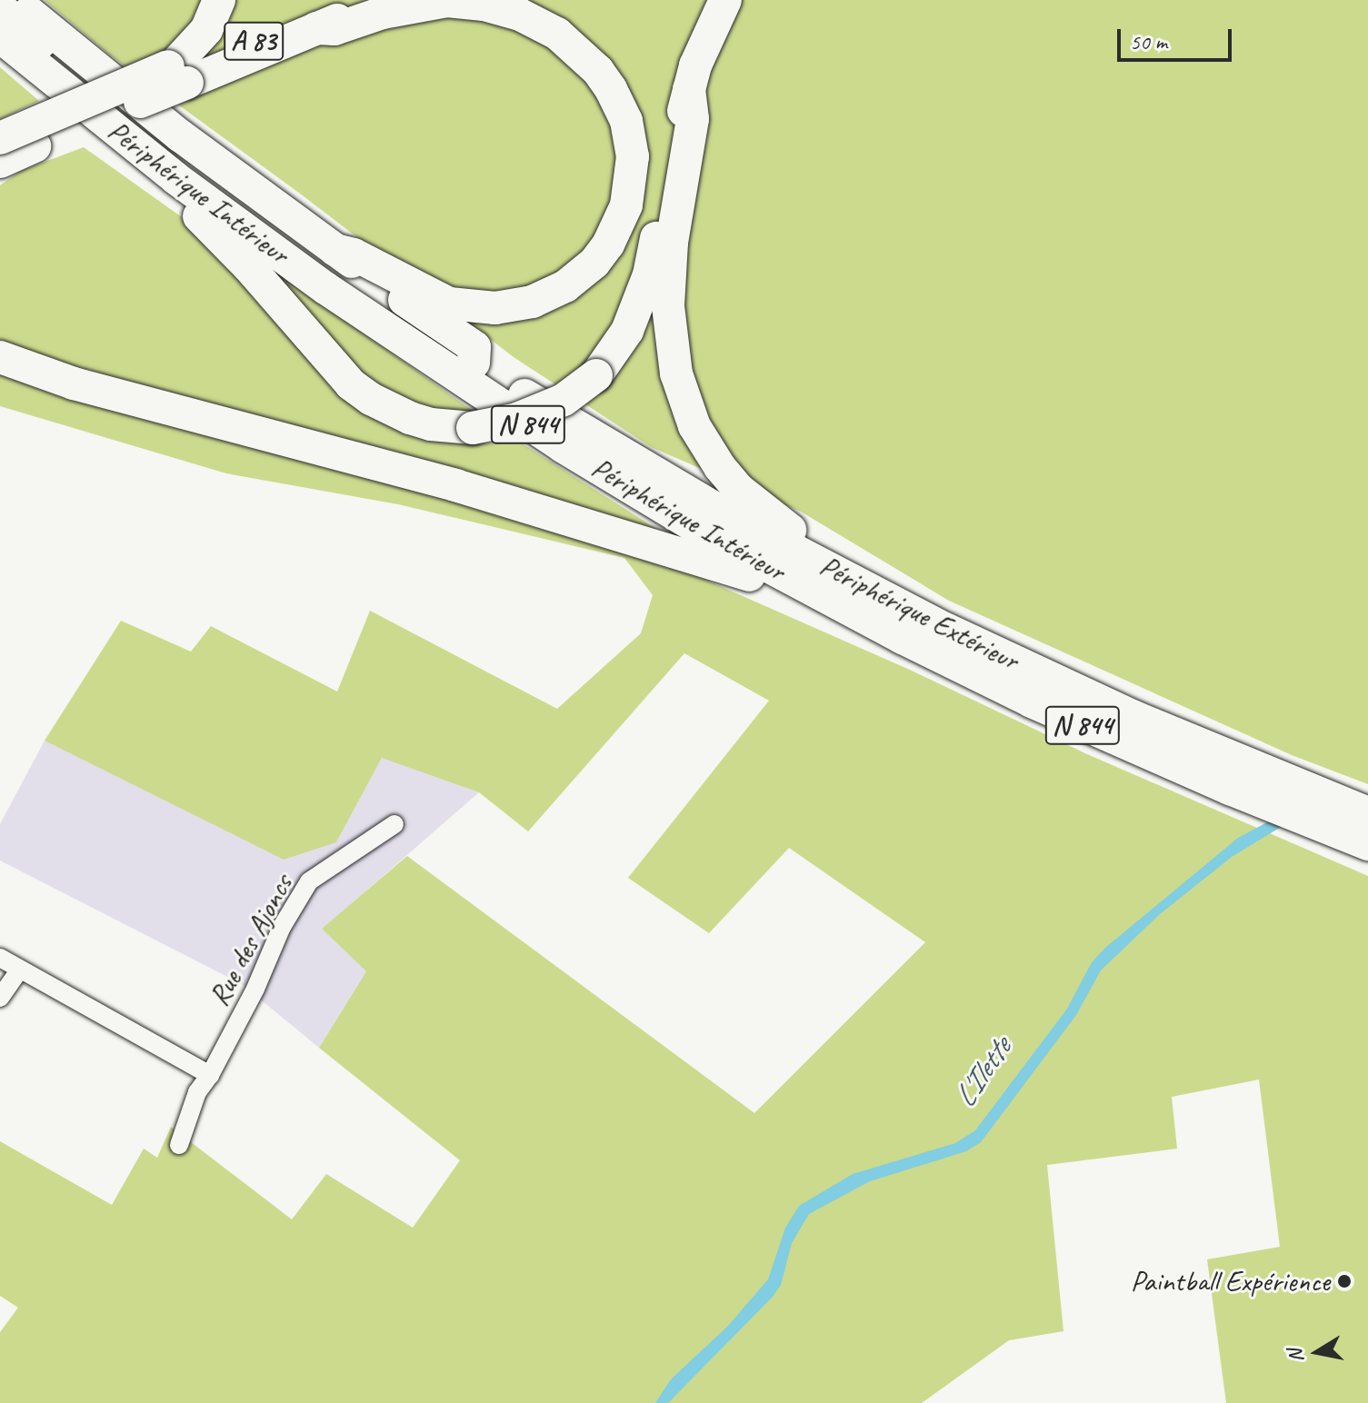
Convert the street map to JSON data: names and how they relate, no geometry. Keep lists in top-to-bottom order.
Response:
{
  "streets": {
    "highway": [
      "A 83",
      "Périphérique Intérieur",
      "N 844",
      "Périphérique Extérieur"
    ],
    "street": ["Rue des Ajoncs"]
  },
  "crossings": [
    ["Périphérique Intérieur", "Périphérique Extérieur"]
  ],
  "water": ["L'Ilette"],
  "places": ["Paintball Expérience"],
  "scale_bar": "50 m",
  "north": "left"
}
